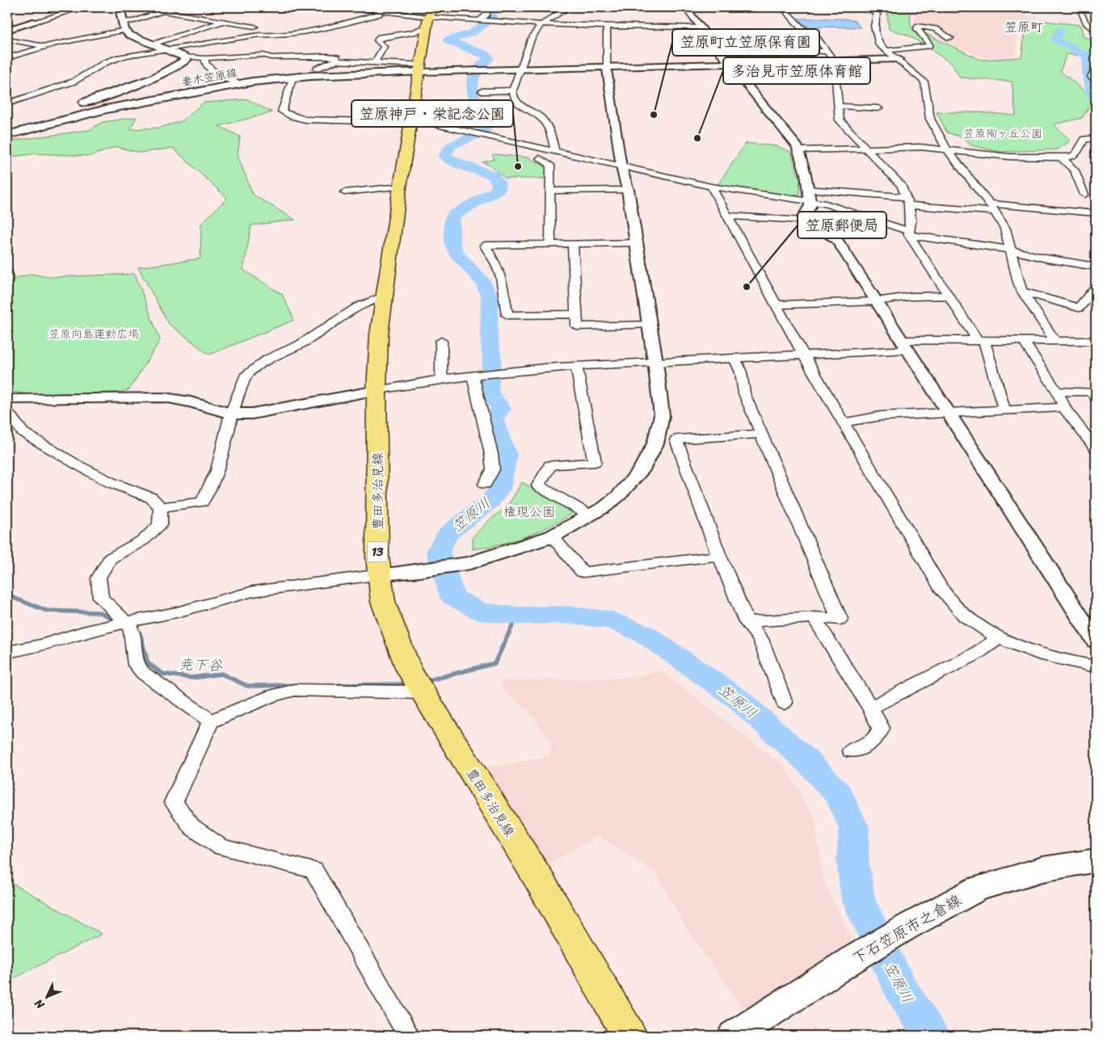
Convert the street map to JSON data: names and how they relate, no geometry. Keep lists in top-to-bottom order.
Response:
{
  "streets": {
    "main road": [
      "妻木笠原線",
      "豊田多治見線",
      "13",
      "下石笠原市之倉線"
    ]
  },
  "crossings": [
    ["妻木笠原線", "豊田多治見線"]
  ],
  "districts": ["笠原町"],
  "water": ["笠原川", "尭下谷"],
  "parks": ["笠原陶ヶ丘公園", "笠原向島運動広場", "権現公園"],
  "places": [
    "笠原町立笠原保育園",
    "多治見市笠原体育館",
    "笠原神戸・栄記念公園",
    "笠原郵便局"
  ],
  "north": "bottom left"
}
